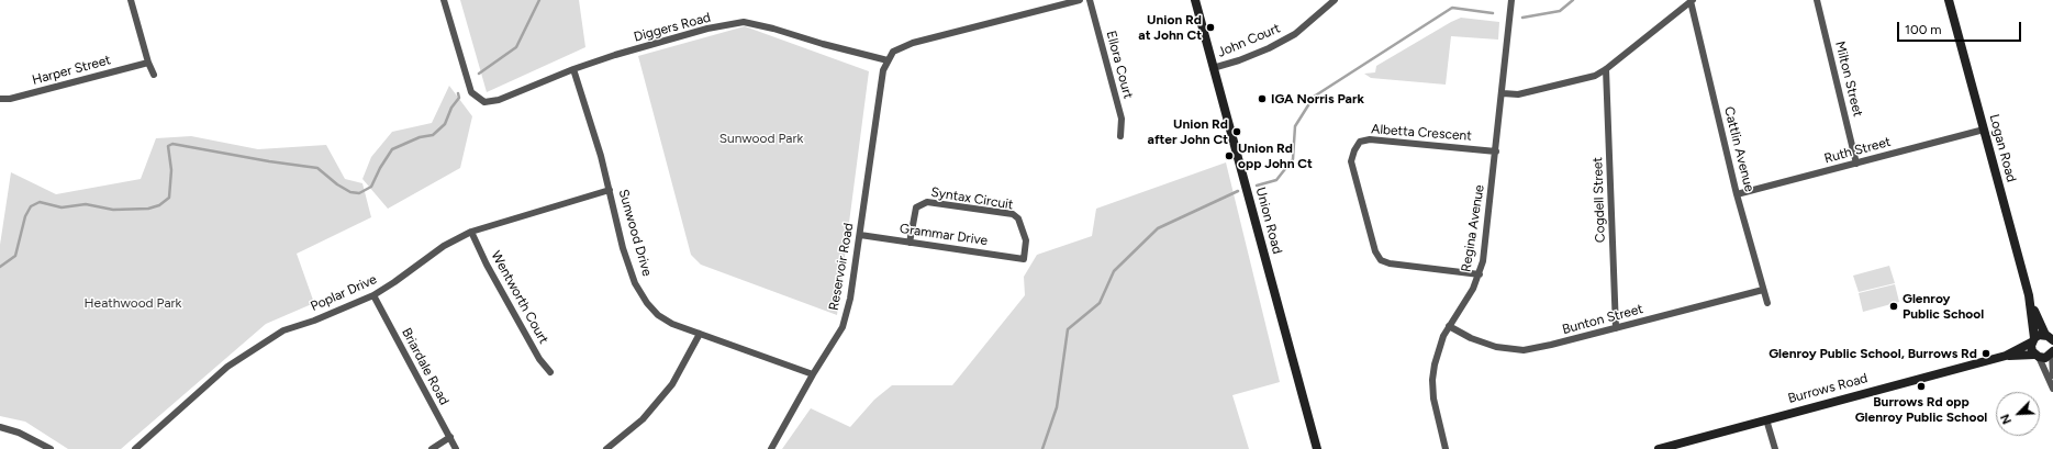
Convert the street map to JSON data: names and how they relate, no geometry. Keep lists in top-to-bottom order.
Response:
{
  "streets": {
    "main road": ["Logan Road", "Union Road", "Burrows Road"],
    "street": [
      "Diggers Road",
      "John Court",
      "Ellora Court",
      "Harper Street",
      "Milton Street",
      "Albetta Crescent",
      "Cattlin Avenue",
      "Ruth Street",
      "Syntax Circuit",
      "Cogdell Street",
      "Regina Avenue",
      "Sunwood Drive",
      "Grammar Drive",
      "Reservoir Road",
      "Poplar Drive",
      "Wentworth Court",
      "Bunton Street",
      "Briardale Road"
    ]
  },
  "crossings": [
    ["Diggers Road", "Sunwood Drive"],
    ["Diggers Road", "Reservoir Road"],
    ["John Court", "Union Road"],
    ["Milton Street", "Ruth Street"],
    ["Albetta Crescent", "Regina Avenue"],
    ["Logan Road", "Ruth Street"],
    ["Logan Road", "Burrows Road"],
    ["Cattlin Avenue", "Ruth Street"],
    ["Cattlin Avenue", "Bunton Street"],
    ["Syntax Circuit", "Grammar Drive"],
    ["Cogdell Street", "Bunton Street"],
    ["Regina Avenue", "Bunton Street"],
    ["Sunwood Drive", "Reservoir Road"],
    ["Sunwood Drive", "Poplar Drive"],
    ["Grammar Drive", "Reservoir Road"],
    ["Poplar Drive", "Wentworth Court"],
    ["Poplar Drive", "Briardale Road"]
  ],
  "parks": ["Sunwood Park", "Heathwood Park"],
  "places": [
    "Union Rd at John Ct",
    "IGA Norris Park",
    "Union Rd after John Ct",
    "Union Rd opp John Ct",
    "Glenroy Public School",
    "Glenroy Public School, Burrows Rd",
    "Burrows Rd opp Glenroy Public School"
  ],
  "scale_bar": "100 m",
  "north": "bottom left"
}
